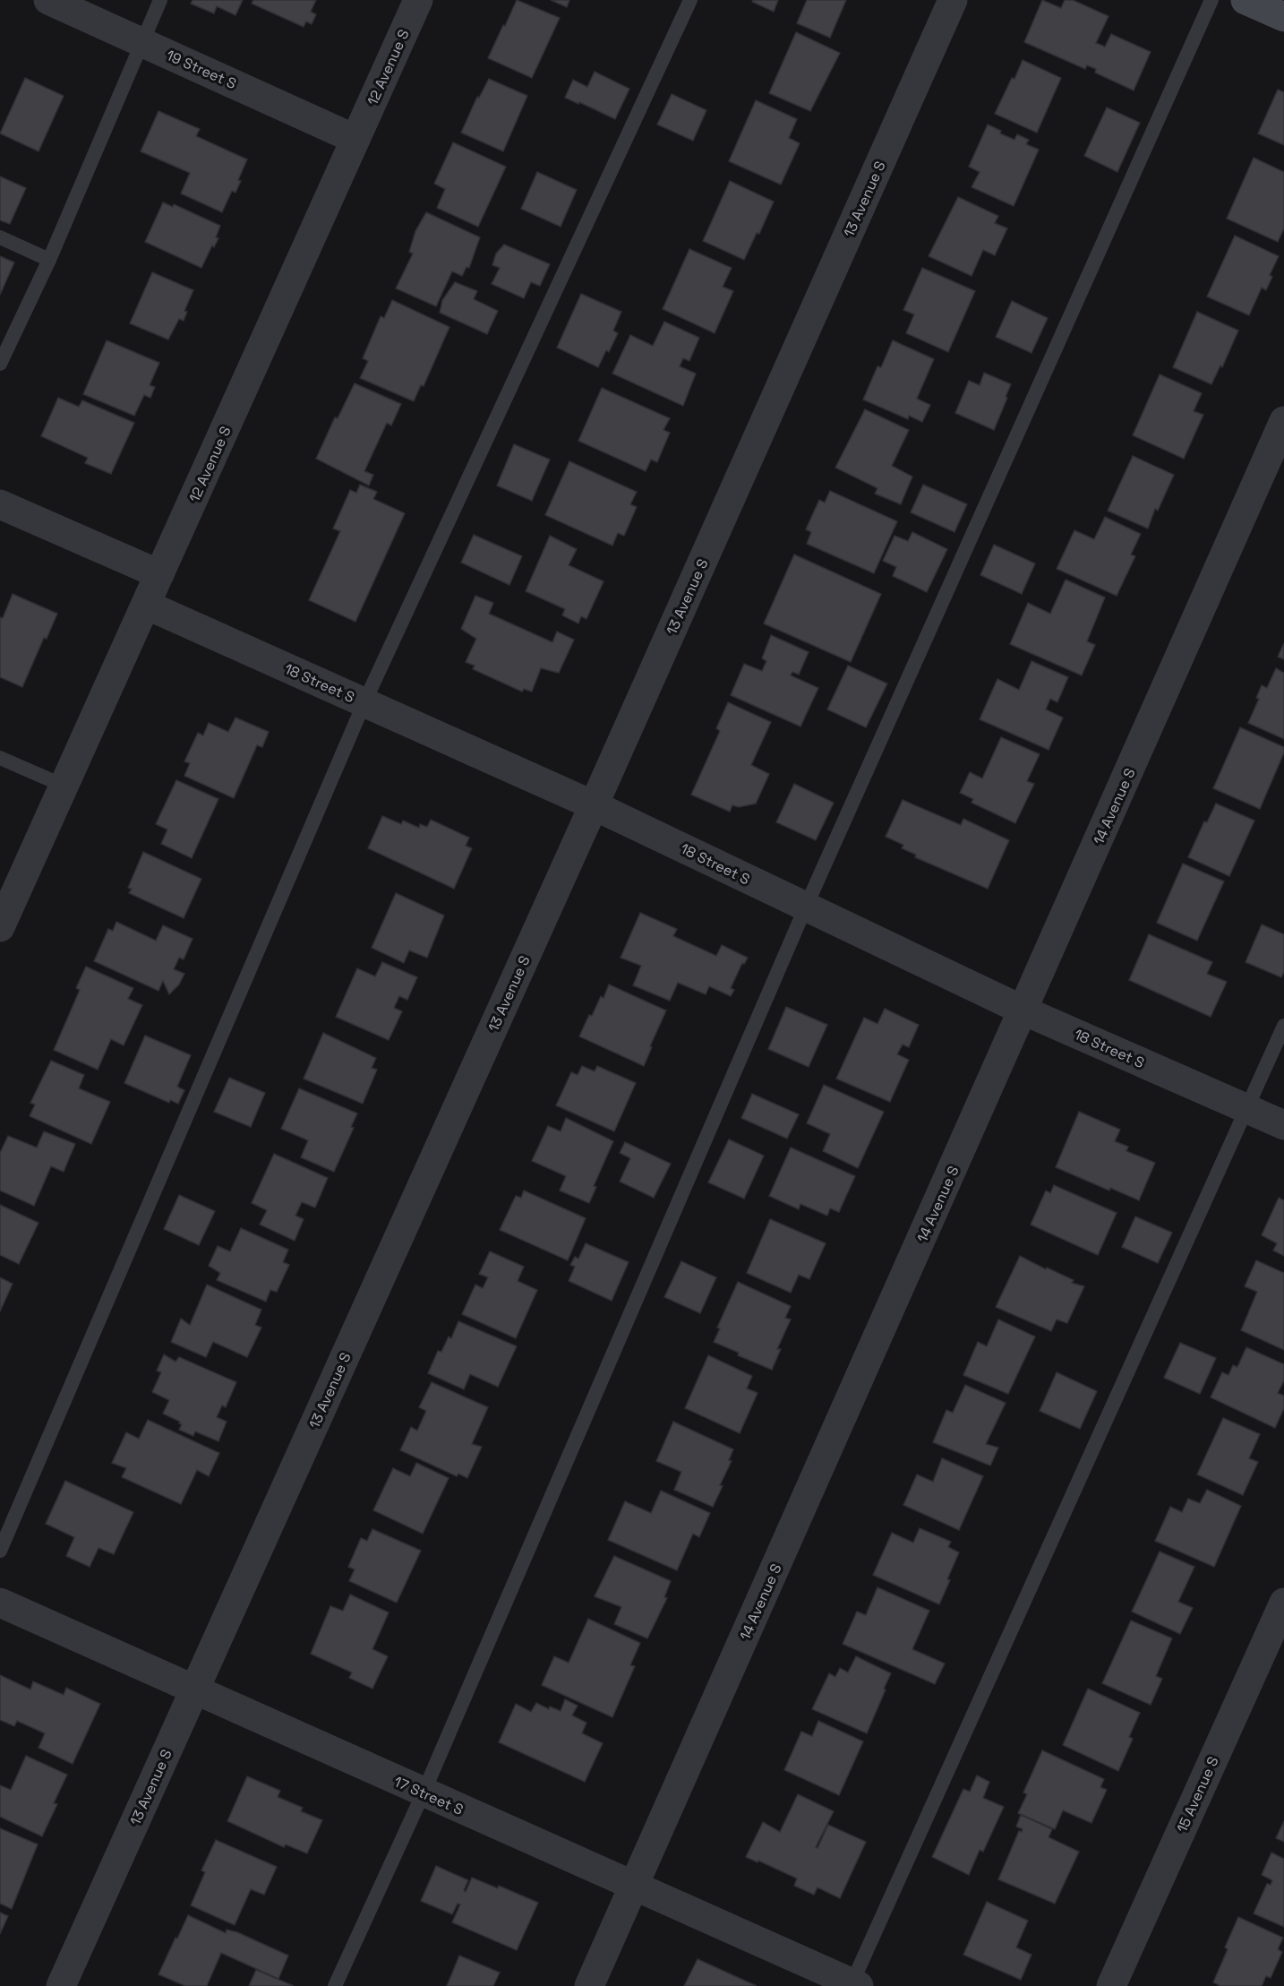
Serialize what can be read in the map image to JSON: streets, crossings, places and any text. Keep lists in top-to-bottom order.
{
  "streets": {
    "street": [
      "12 Avenue S",
      "19 Street S",
      "13 Avenue S",
      "18 Street S",
      "14 Avenue S",
      "15 Avenue S",
      "17 Street S"
    ]
  },
  "crossings": [
    ["12 Avenue S", "19 Street S"],
    ["12 Avenue S", "18 Street S"],
    ["13 Avenue S", "18 Street S"],
    ["13 Avenue S", "17 Street S"],
    ["18 Street S", "14 Avenue S"],
    ["14 Avenue S", "17 Street S"]
  ]
}
